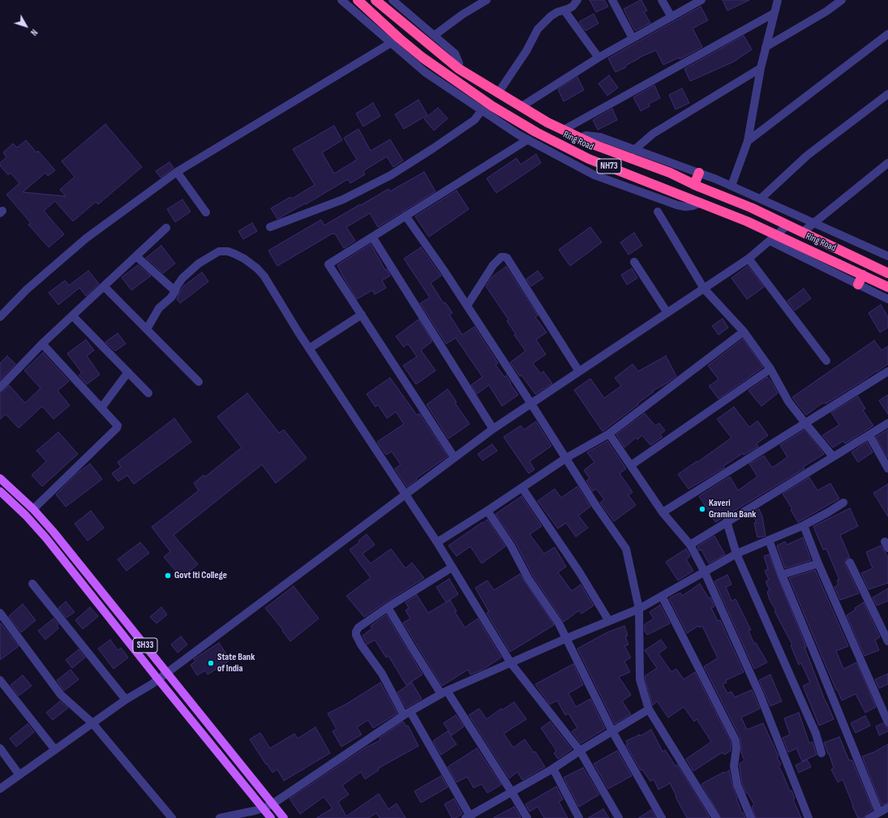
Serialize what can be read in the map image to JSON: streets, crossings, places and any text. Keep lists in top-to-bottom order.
{
  "streets": {
    "highway": ["Ring Road", "NH73"],
    "main road": ["SH33"]
  },
  "places": ["Kaveri Gramina Bank", "Govt Iti College", "State Bank of India"],
  "north": "bottom right"
}
